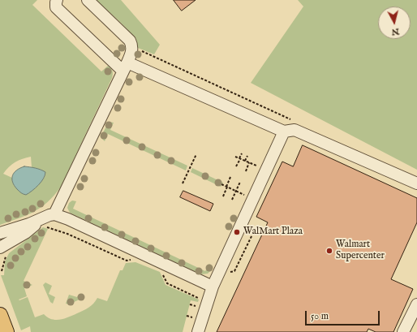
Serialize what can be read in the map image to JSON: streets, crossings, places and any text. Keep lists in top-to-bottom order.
{
  "places": ["WalMart Plaza", "Walmart Supercenter"],
  "scale_bar": "50 m",
  "north": "bottom"
}
